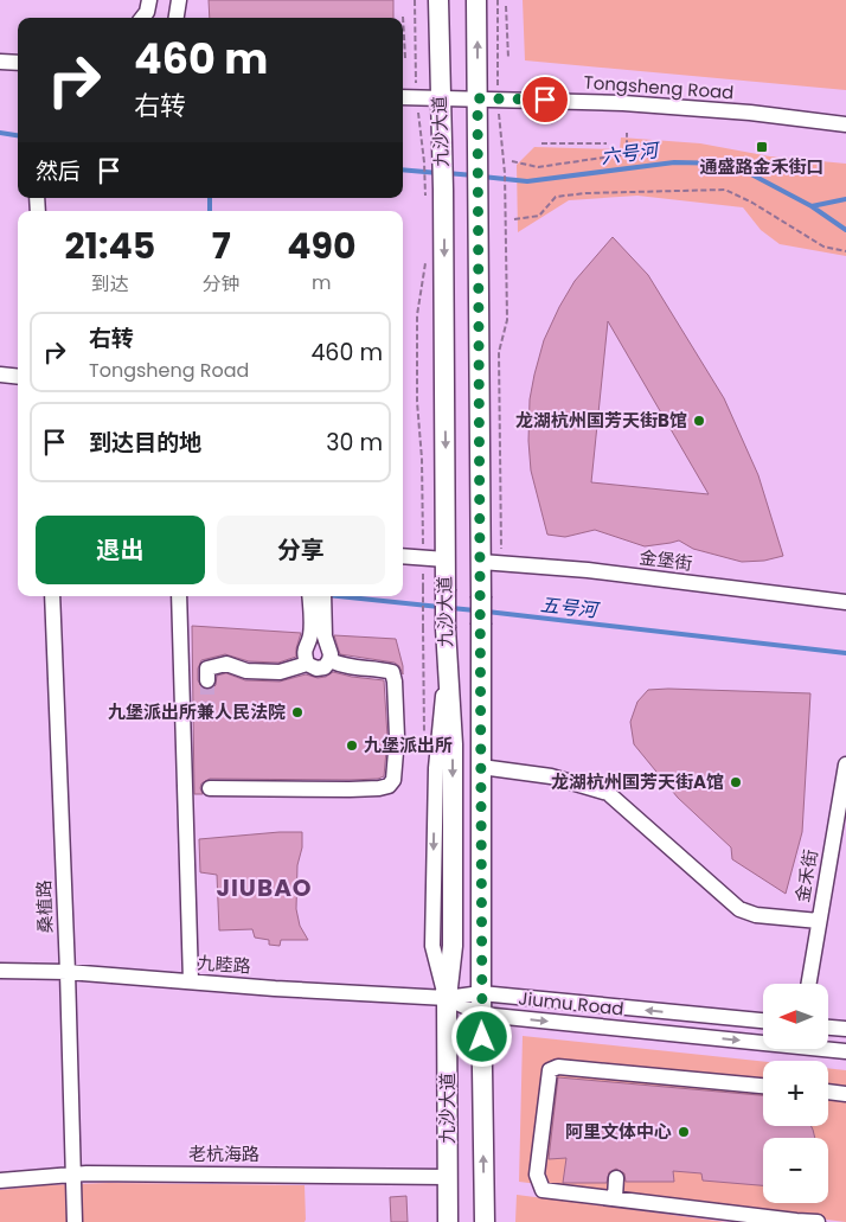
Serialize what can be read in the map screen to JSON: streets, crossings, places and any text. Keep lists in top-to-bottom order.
{
  "streets": {
    "main road": ["九沙大道"],
    "street": [
      "Tongsheng Road",
      "金堡街",
      "金禾街",
      "桑植路",
      "九睦路",
      "Jiumu Road",
      "老杭海路"
    ]
  },
  "crossings": [
    ["Tongsheng Road", "九沙大道"],
    ["九沙大道", "金堡街"],
    ["九沙大道", "九睦路"],
    ["九沙大道", "Jiumu Road"],
    ["九沙大道", "老杭海路"],
    ["桑植路", "九睦路"],
    ["桑植路", "老杭海路"],
    ["九睦路", "Jiumu Road"]
  ],
  "districts": ["JIUBAO"],
  "water": ["六号河", "五号河"],
  "places": {
    "transit": ["通盛路金禾街口"],
    "other": [
      "龙湖杭州国芳天街B馆",
      "九堡派出所兼人民法院",
      "九堡派出所",
      "龙湖杭州国芳天街A馆",
      "阿里文体中心"
    ]
  },
  "north": "left",
  "page": {
    "turn": ["460 m", "右转"],
    "then": "然后",
    "eta": [
      "21:45",
      "到达",
      "7",
      "分钟",
      "490",
      "m"
    ],
    "list": [
      {
        "name": "右转",
        "note": "Tongsheng Road",
        "value": "460 m"
      },
      {
        "name": "到达目的地",
        "value": "30 m"
      }
    ],
    "buttons": ["退出", "分享"],
    "map_buttons": ["+", "−"]
  }
}
